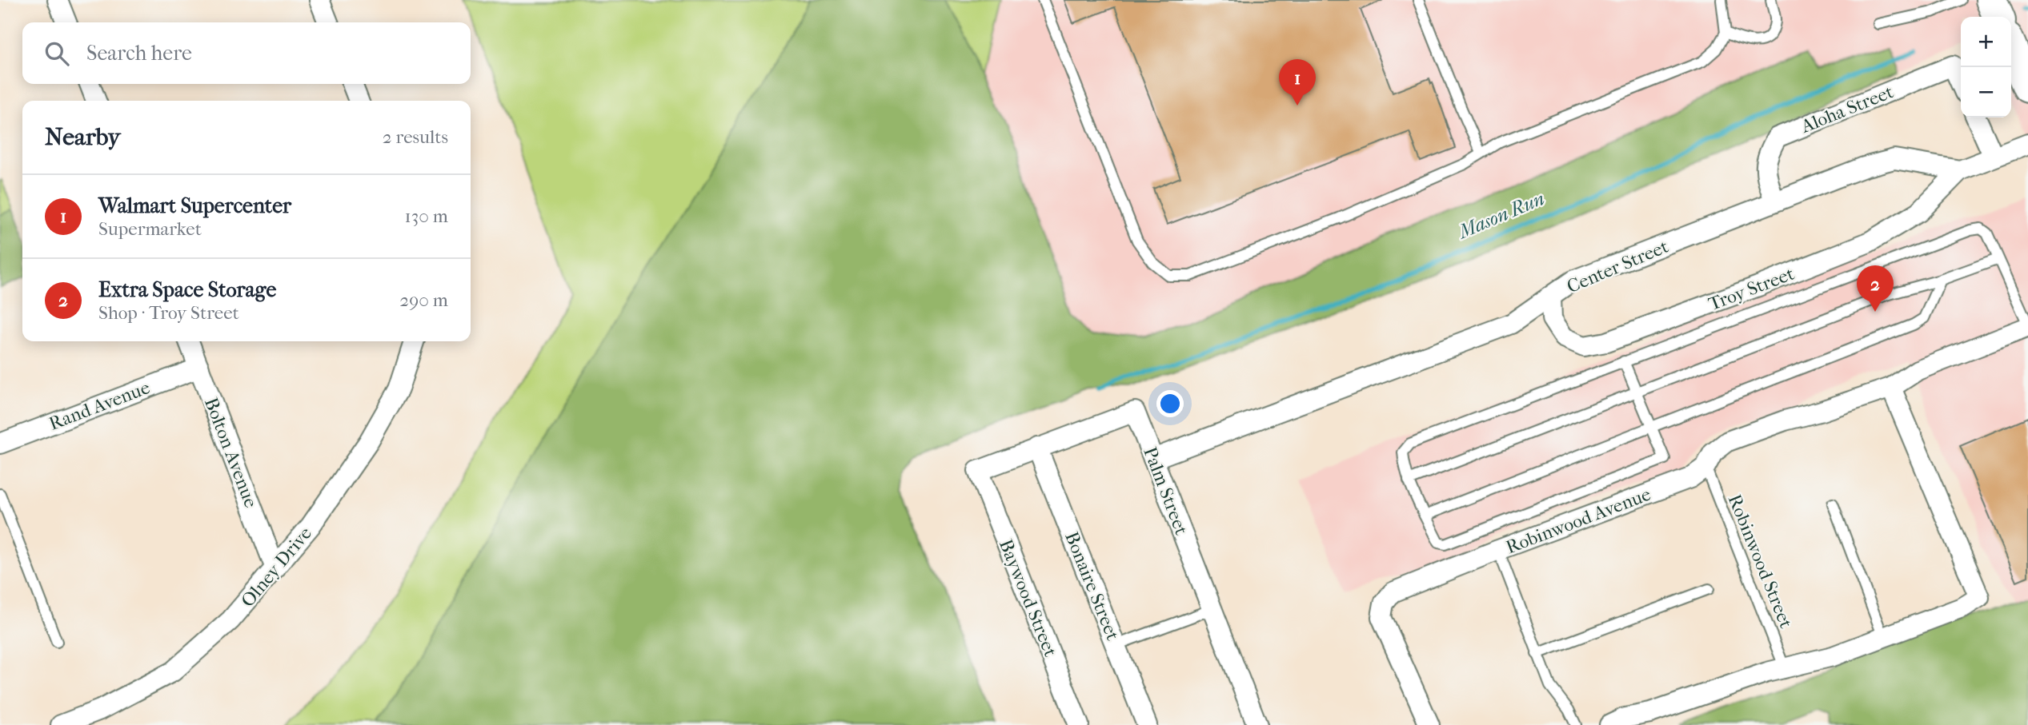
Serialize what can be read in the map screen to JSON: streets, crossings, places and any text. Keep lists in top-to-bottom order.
{
  "streets": {
    "street": [
      "Aloha Street",
      "Center Street",
      "Troy Street",
      "Rand Avenue",
      "Bolton Avenue",
      "Palm Street",
      "Robinwood Avenue",
      "Olney Drive",
      "Bonaire Street",
      "Baywood Street"
    ],
    "lane": ["Robinwood Street"]
  },
  "crossings": [
    ["Aloha Street", "Center Street"],
    ["Center Street", "Troy Street"],
    ["Center Street", "Palm Street"],
    ["Rand Avenue", "Bolton Avenue"],
    ["Bolton Avenue", "Olney Drive"],
    ["Palm Street", "Bonaire Street"],
    ["Palm Street", "Baywood Street"],
    ["Robinwood Avenue", "Robinwood Street"]
  ],
  "water": ["Mason Run"],
  "page": {
    "map_buttons": ["+", "−"],
    "search": "Search here",
    "pins": ["1", "2"],
    "heading": ["Nearby", "2 results"],
    "list": [
      {
        "mark": "1",
        "name": "Walmart Supercenter",
        "note": "Supermarket",
        "value": "130 m"
      },
      {
        "mark": "2",
        "name": "Extra Space Storage",
        "note": "Shop · Troy Street",
        "value": "290 m"
      }
    ]
  }
}
